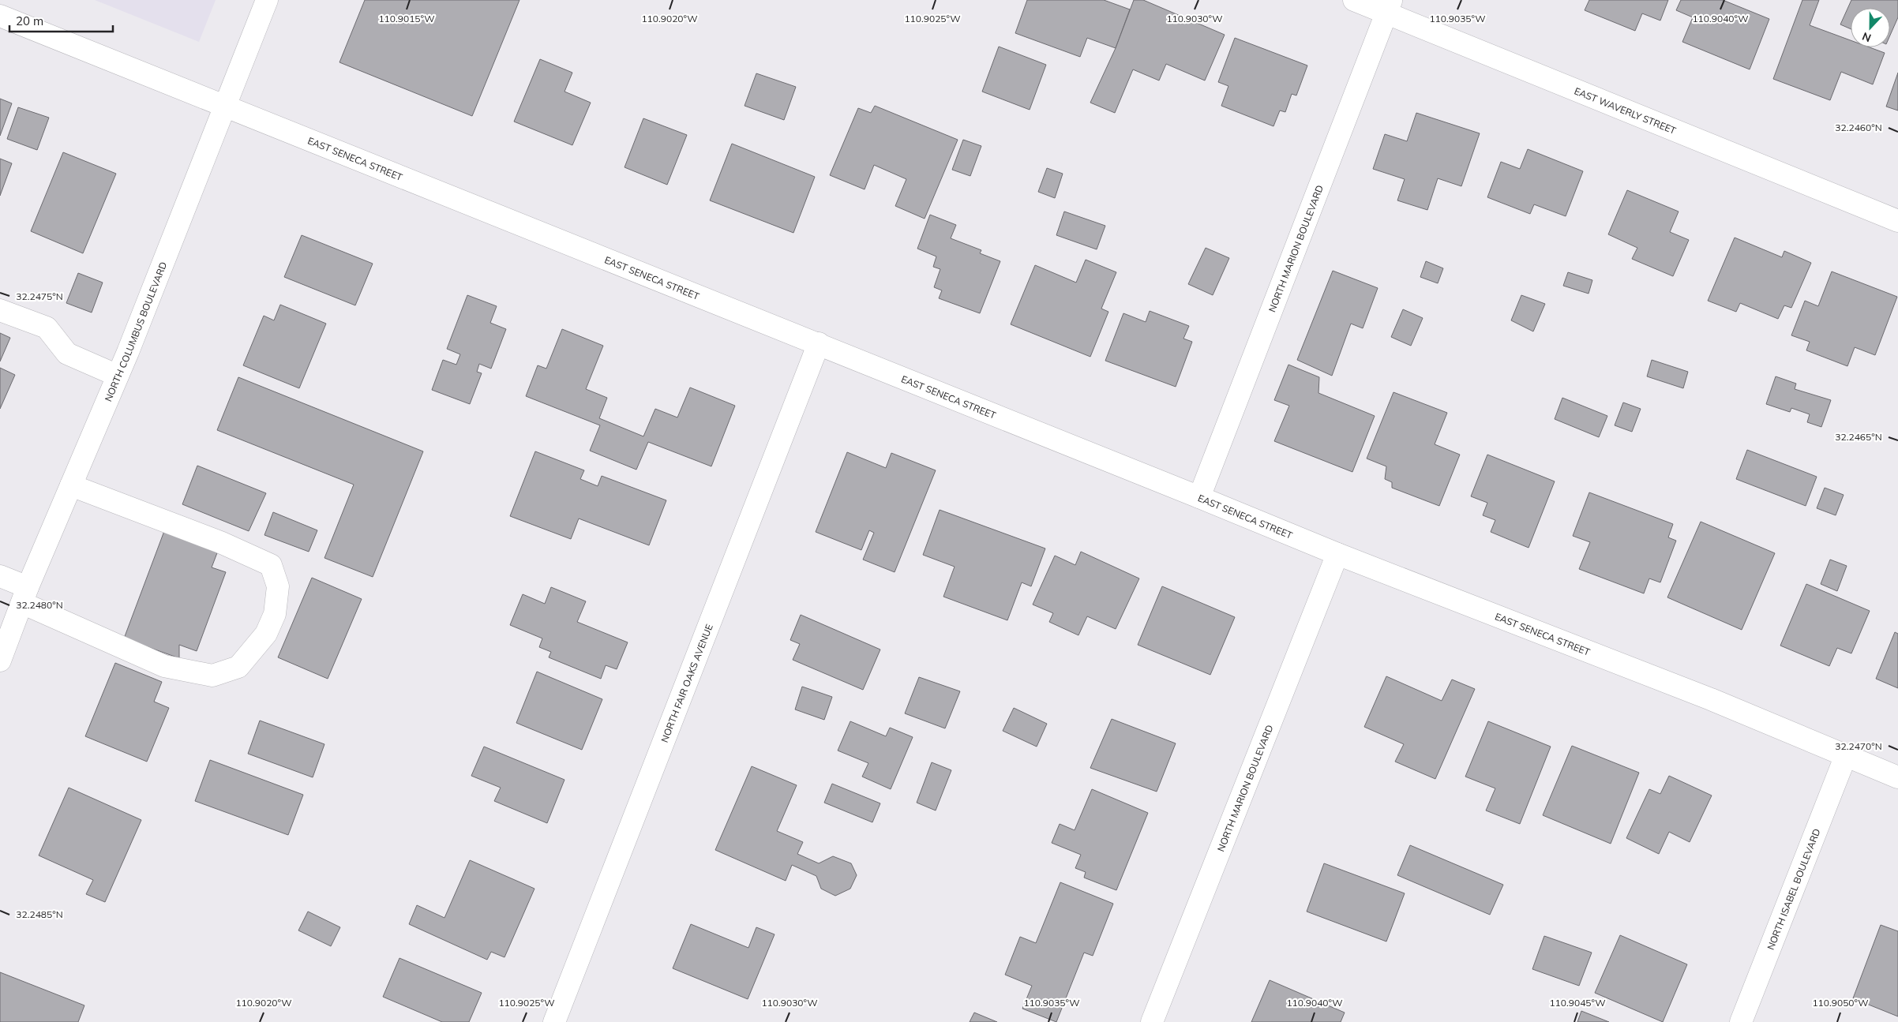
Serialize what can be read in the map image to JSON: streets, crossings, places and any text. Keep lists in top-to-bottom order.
{
  "streets": {
    "street": [
      "EAST WAVERLY STREET",
      "EAST SENECA STREET",
      "NORTH MARION BOULEVARD",
      "NORTH COLUMBUS BOULEVARD",
      "NORTH FAIR OAKS AVENUE",
      "NORTH ISABEL BOULEVARD"
    ]
  },
  "crossings": [
    ["EAST WAVERLY STREET", "NORTH MARION BOULEVARD"],
    ["EAST SENECA STREET", "NORTH MARION BOULEVARD"],
    ["EAST SENECA STREET", "NORTH COLUMBUS BOULEVARD"],
    ["EAST SENECA STREET", "NORTH FAIR OAKS AVENUE"],
    ["EAST SENECA STREET", "NORTH ISABEL BOULEVARD"]
  ],
  "scale_bar": "20 m",
  "north": "bottom",
  "coordinates": [
    "110.9020°W",
    "110.9025°W",
    "110.9030°W",
    "110.9035°W",
    "110.9015°W",
    "110.9040°W",
    "32.2460°N",
    "32.2475°N",
    "32.2465°N",
    "32.2480°N",
    "32.2470°N",
    "32.2485°N",
    "110.9045°W",
    "110.9050°W"
  ]
}
